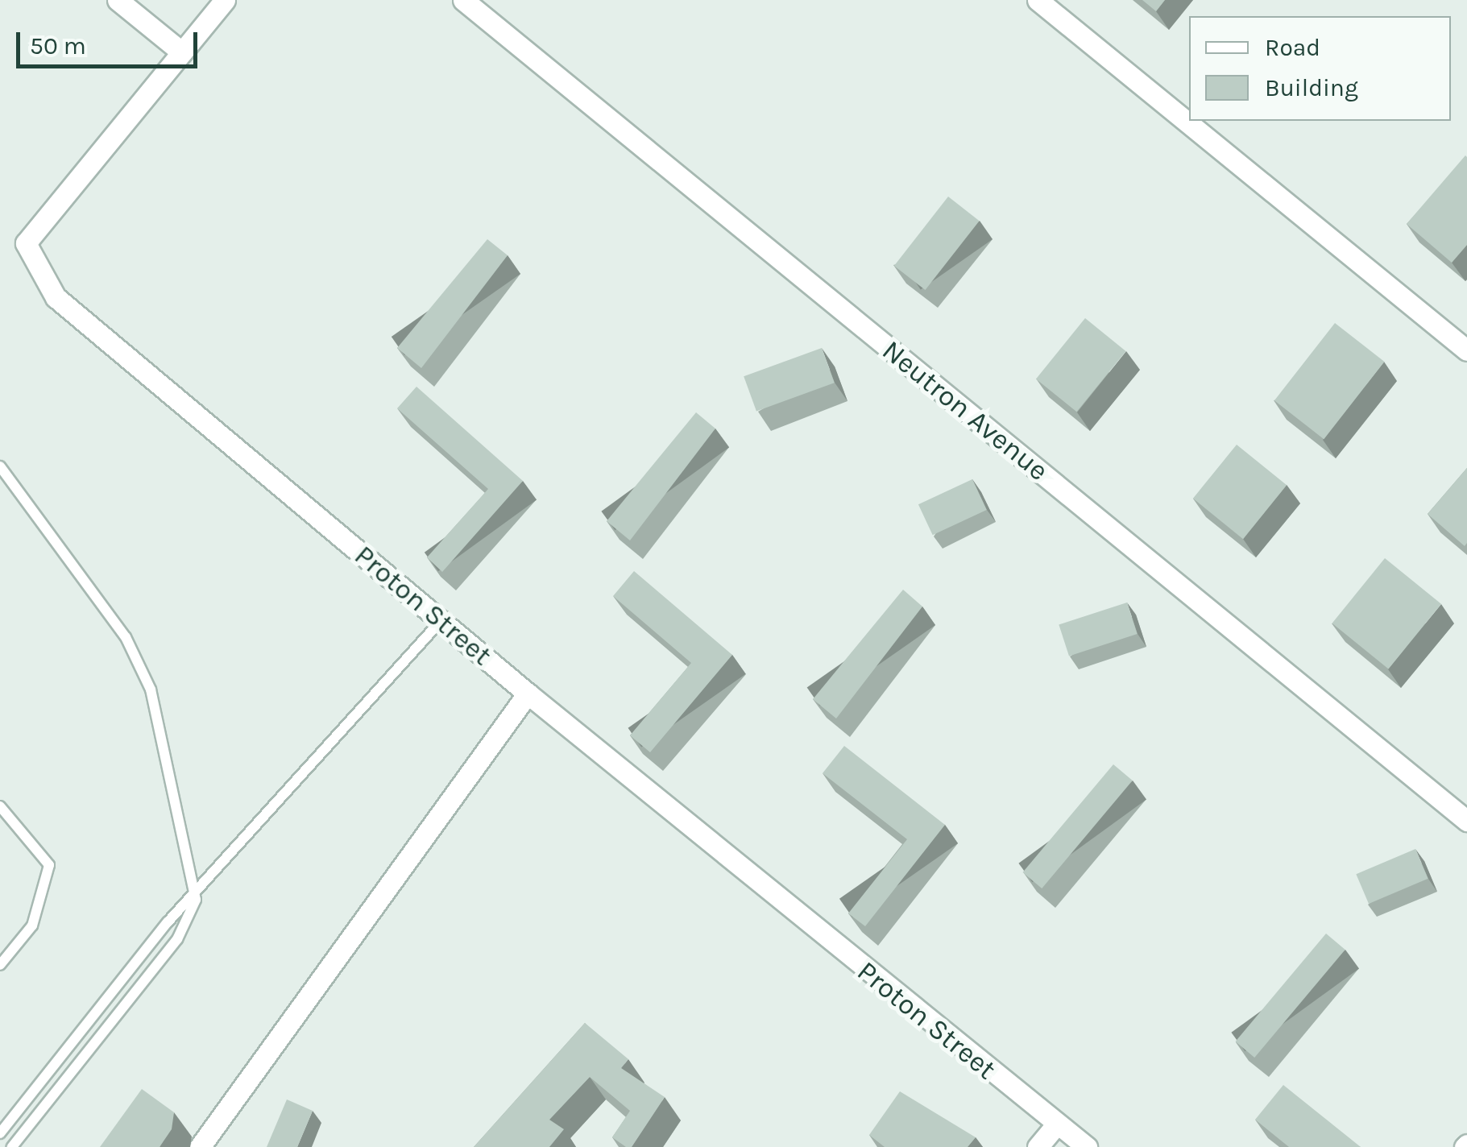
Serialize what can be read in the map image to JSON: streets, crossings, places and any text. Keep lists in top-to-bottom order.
{
  "streets": {
    "street": ["Neutron Avenue", "Proton Street"]
  },
  "legend": ["Road", "Building"],
  "scale_bar": "50 m"
}
